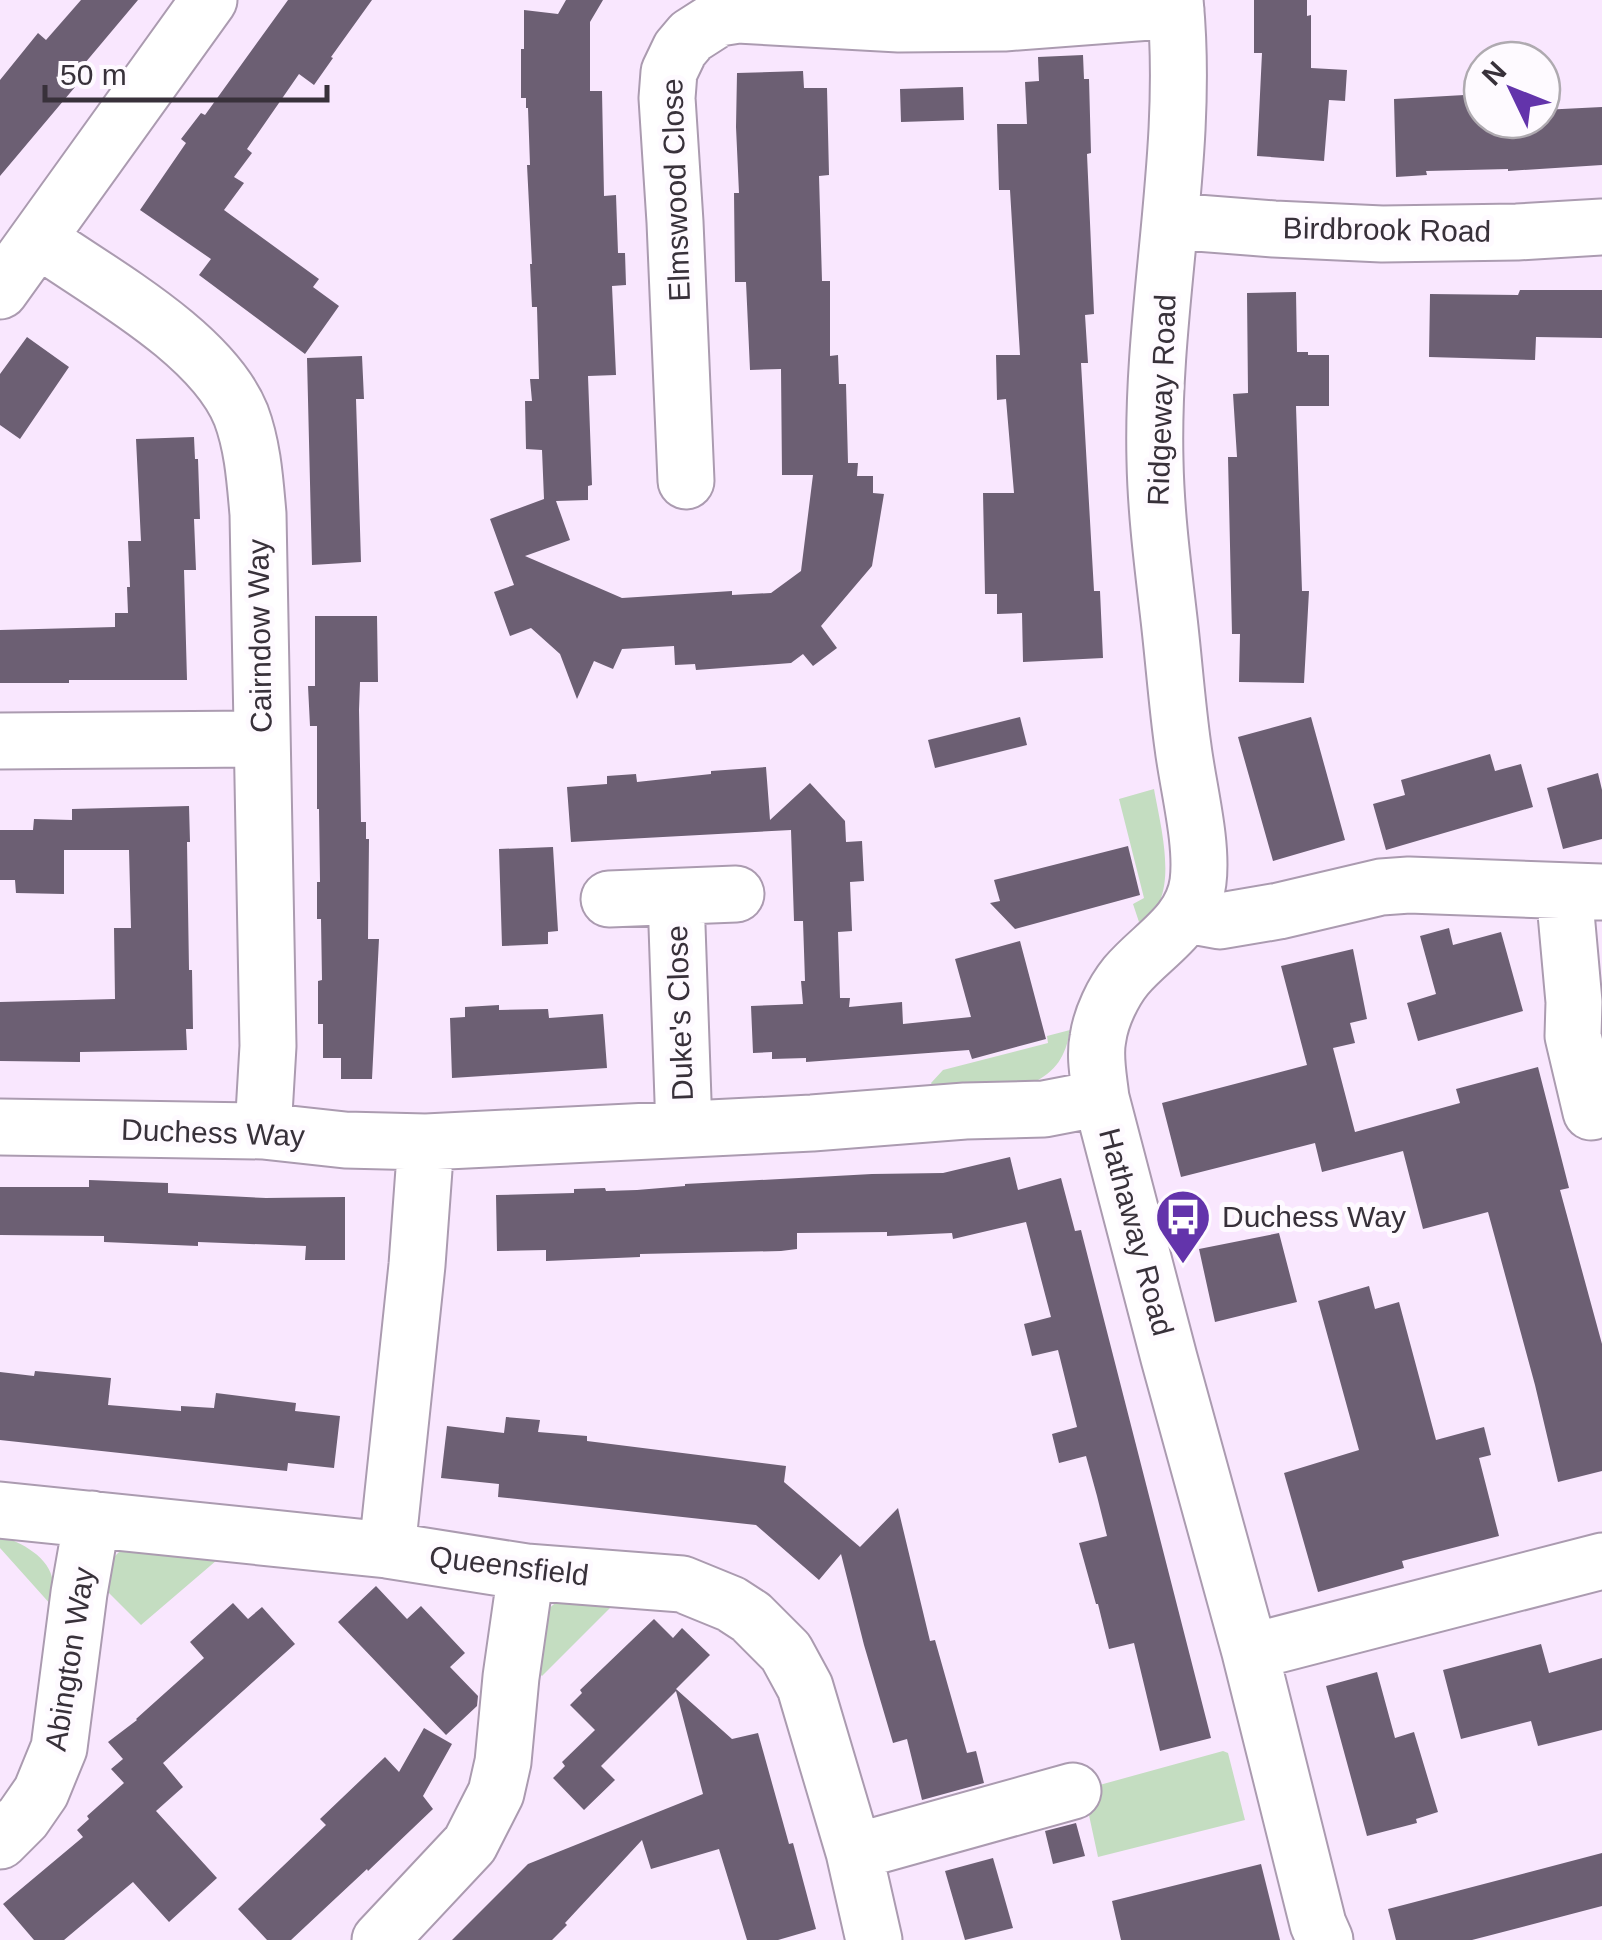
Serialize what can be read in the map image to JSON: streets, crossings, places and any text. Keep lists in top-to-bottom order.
{
  "streets": {
    "street": [
      "Elmswood Close",
      "Birdbrook Road",
      "Ridgeway Road",
      "Cairndow Way",
      "Duke's Close",
      "Duchess Way",
      "Hathaway Road",
      "Queensfield",
      "Abington Way"
    ]
  },
  "crossings": [
    ["Elmswood Close", "Ridgeway Road"],
    ["Birdbrook Road", "Ridgeway Road"],
    ["Ridgeway Road", "Hathaway Road"],
    ["Cairndow Way", "Duchess Way"],
    ["Duke's Close", "Duchess Way"],
    ["Duchess Way", "Hathaway Road"],
    ["Queensfield", "Abington Way"]
  ],
  "places": {
    "bus stop": ["Duchess Way"]
  },
  "scale_bar": "50 m",
  "north": "top left"
}
